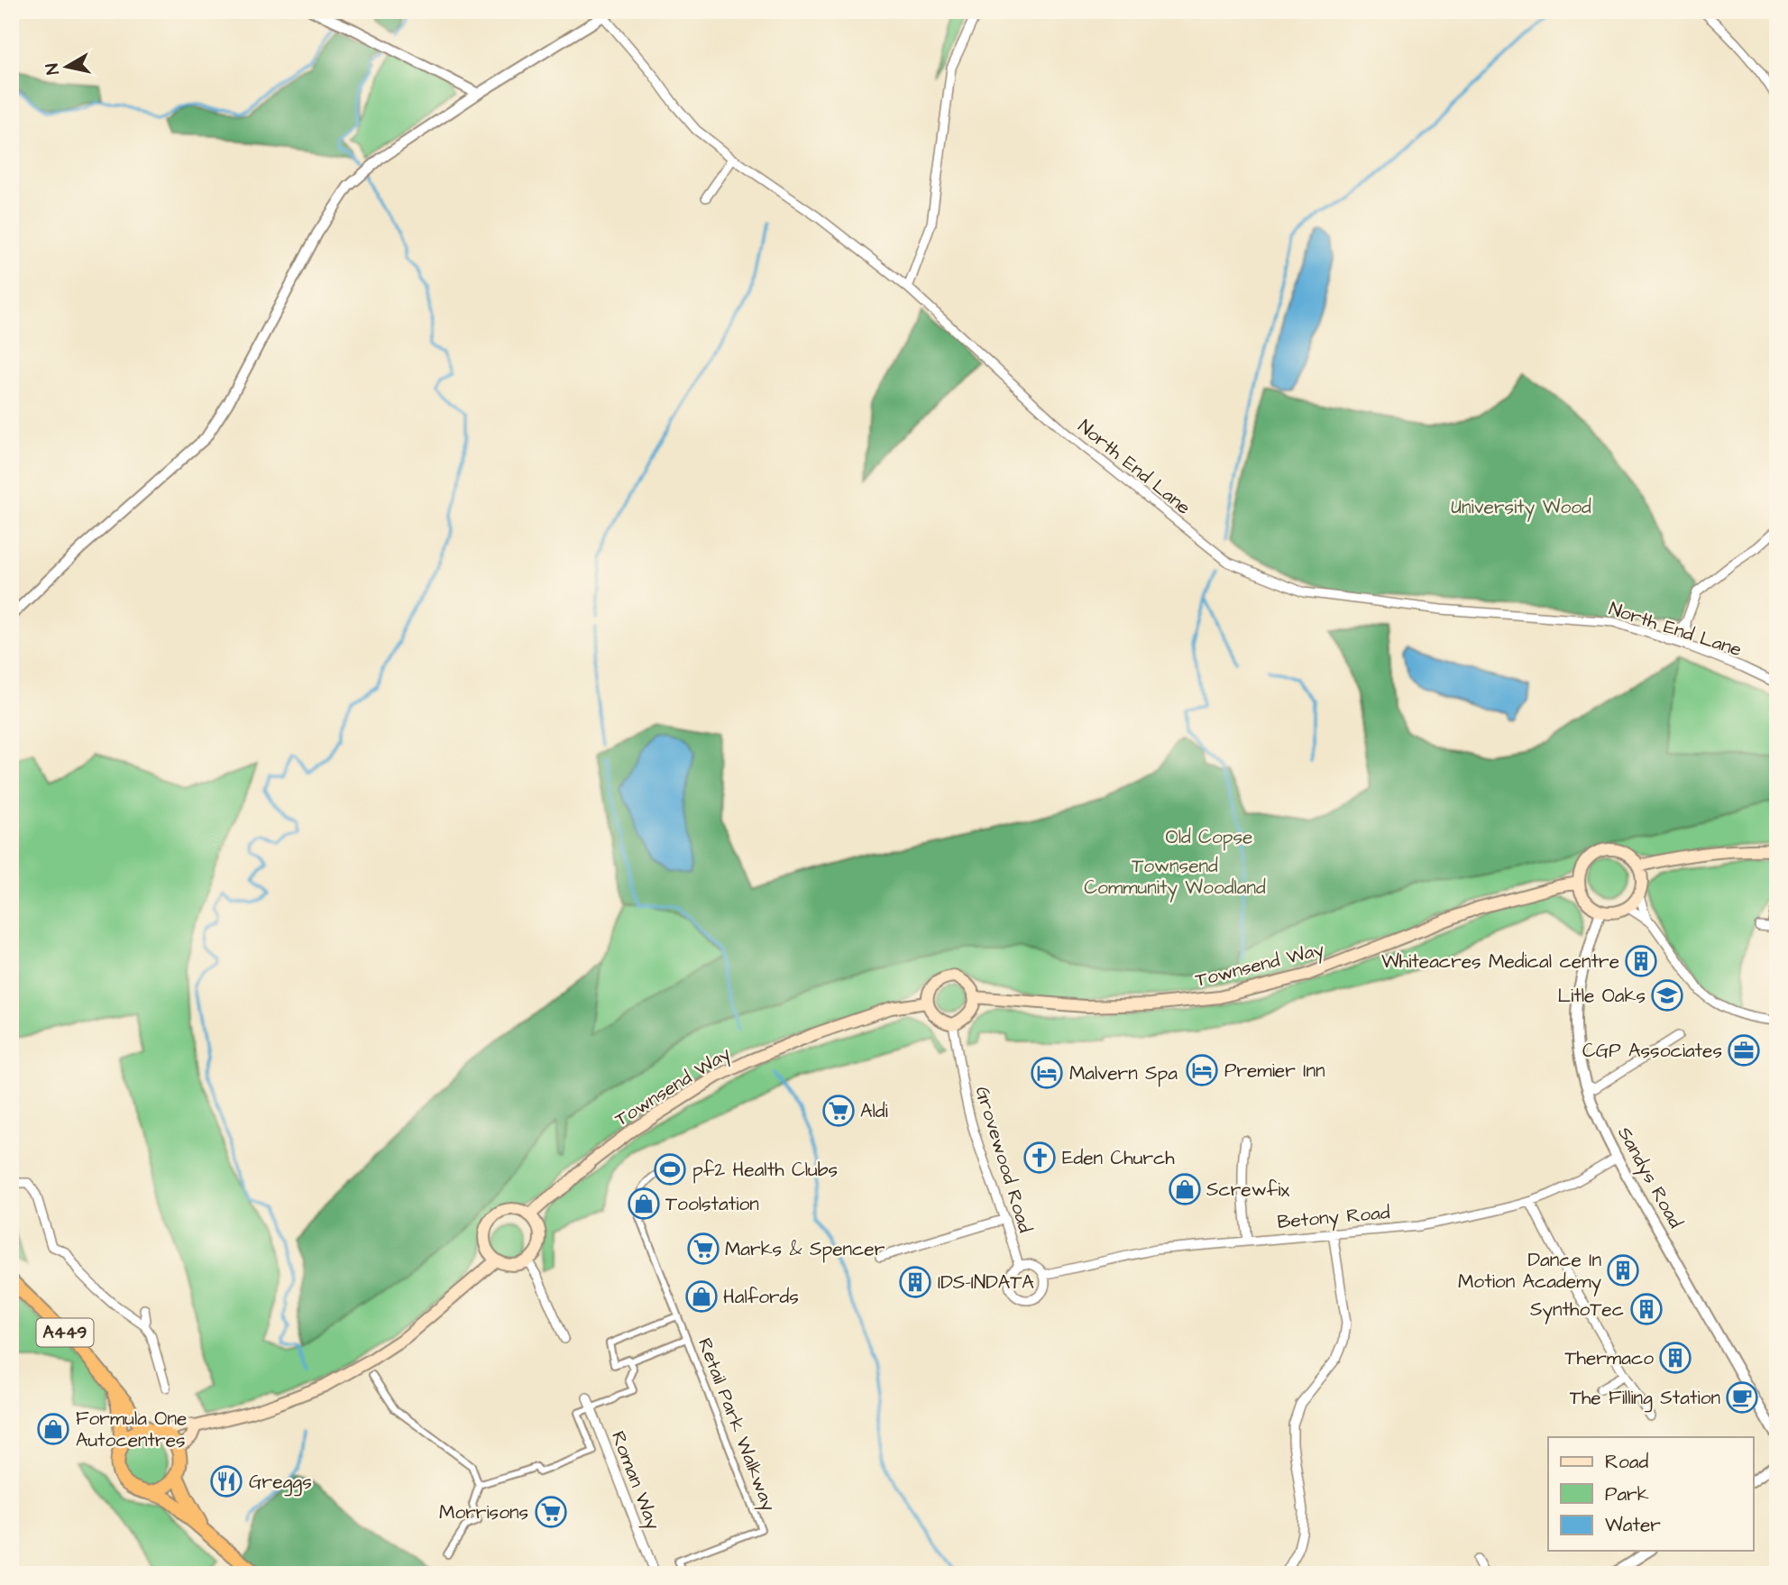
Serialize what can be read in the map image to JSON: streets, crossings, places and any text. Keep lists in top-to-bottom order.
{
  "streets": {
    "highway": ["A449"],
    "main road": ["Townsend Way"],
    "street": [
      "North End Lane",
      "Grovewood Road",
      "Sandys Road",
      "Betony Road",
      "Retail Park Walkway",
      "Roman Way"
    ]
  },
  "crossings": [
    ["Townsend Way", "Grovewood Road"],
    ["Townsend Way", "Sandys Road"],
    ["Grovewood Road", "Betony Road"],
    ["Sandys Road", "Betony Road"]
  ],
  "parks": ["University Wood", "Old Copse", "Townsend Community Woodland"],
  "places": {
    "building": [
      "Whiteacres Medical centre",
      "Dance In Motion Academy",
      "IDS-INDATA",
      "SynthoTec",
      "Thermaco"
    ],
    "school or university": ["Litle Oaks"],
    "office": ["CGP Associates"],
    "hotel": ["Premier Inn", "Malvern Spa"],
    "supermarket": ["Aldi", "Marks & Spencer", "Morrisons"],
    "church": ["Eden Church"],
    "sports": ["pf2 Health Clubs"],
    "shop": [
      "Screwfix",
      "Toolstation",
      "Halfords",
      "Formula One Autocentres"
    ],
    "cafe": ["The Filling Station"],
    "restaurant": ["Greggs"]
  },
  "legend": ["Road", "Park", "Water"],
  "north": "left"
}
